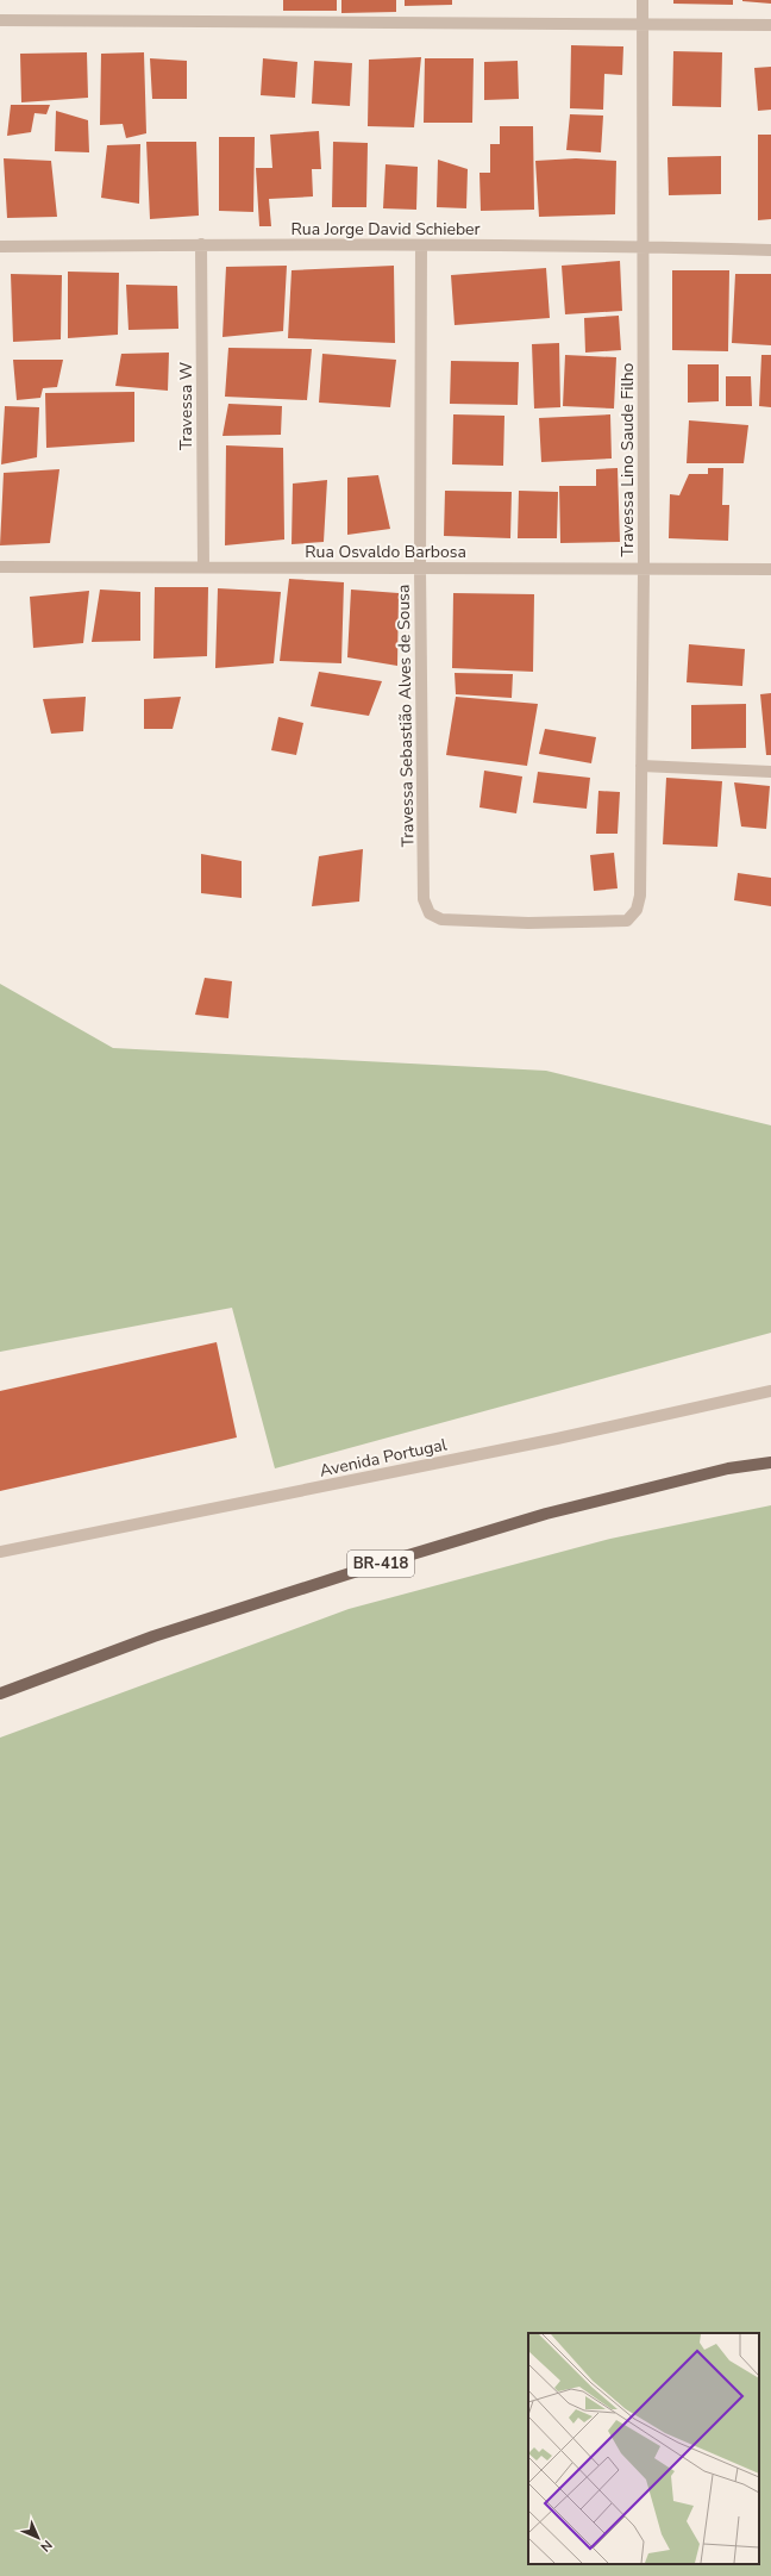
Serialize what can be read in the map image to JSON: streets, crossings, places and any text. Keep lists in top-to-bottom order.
{
  "streets": {
    "main road": ["BR-418"],
    "street": [
      "Rua Jorge David Schieber",
      "Travessa W",
      "Travessa Lino Saude Filho",
      "Rua Osvaldo Barbosa",
      "Travessa Sebastião Alves de Sousa",
      "Avenida Portugal"
    ]
  },
  "crossings": [
    ["Rua Jorge David Schieber", "Travessa W"],
    ["Rua Jorge David Schieber", "Travessa Lino Saude Filho"],
    ["Rua Jorge David Schieber", "Travessa Sebastião Alves de Sousa"],
    ["Travessa W", "Rua Osvaldo Barbosa"],
    ["Travessa Lino Saude Filho", "Rua Osvaldo Barbosa"],
    ["Travessa Lino Saude Filho", "Travessa Sebastião Alves de Sousa"],
    ["Rua Osvaldo Barbosa", "Travessa Sebastião Alves de Sousa"]
  ],
  "north": "bottom right"
}
